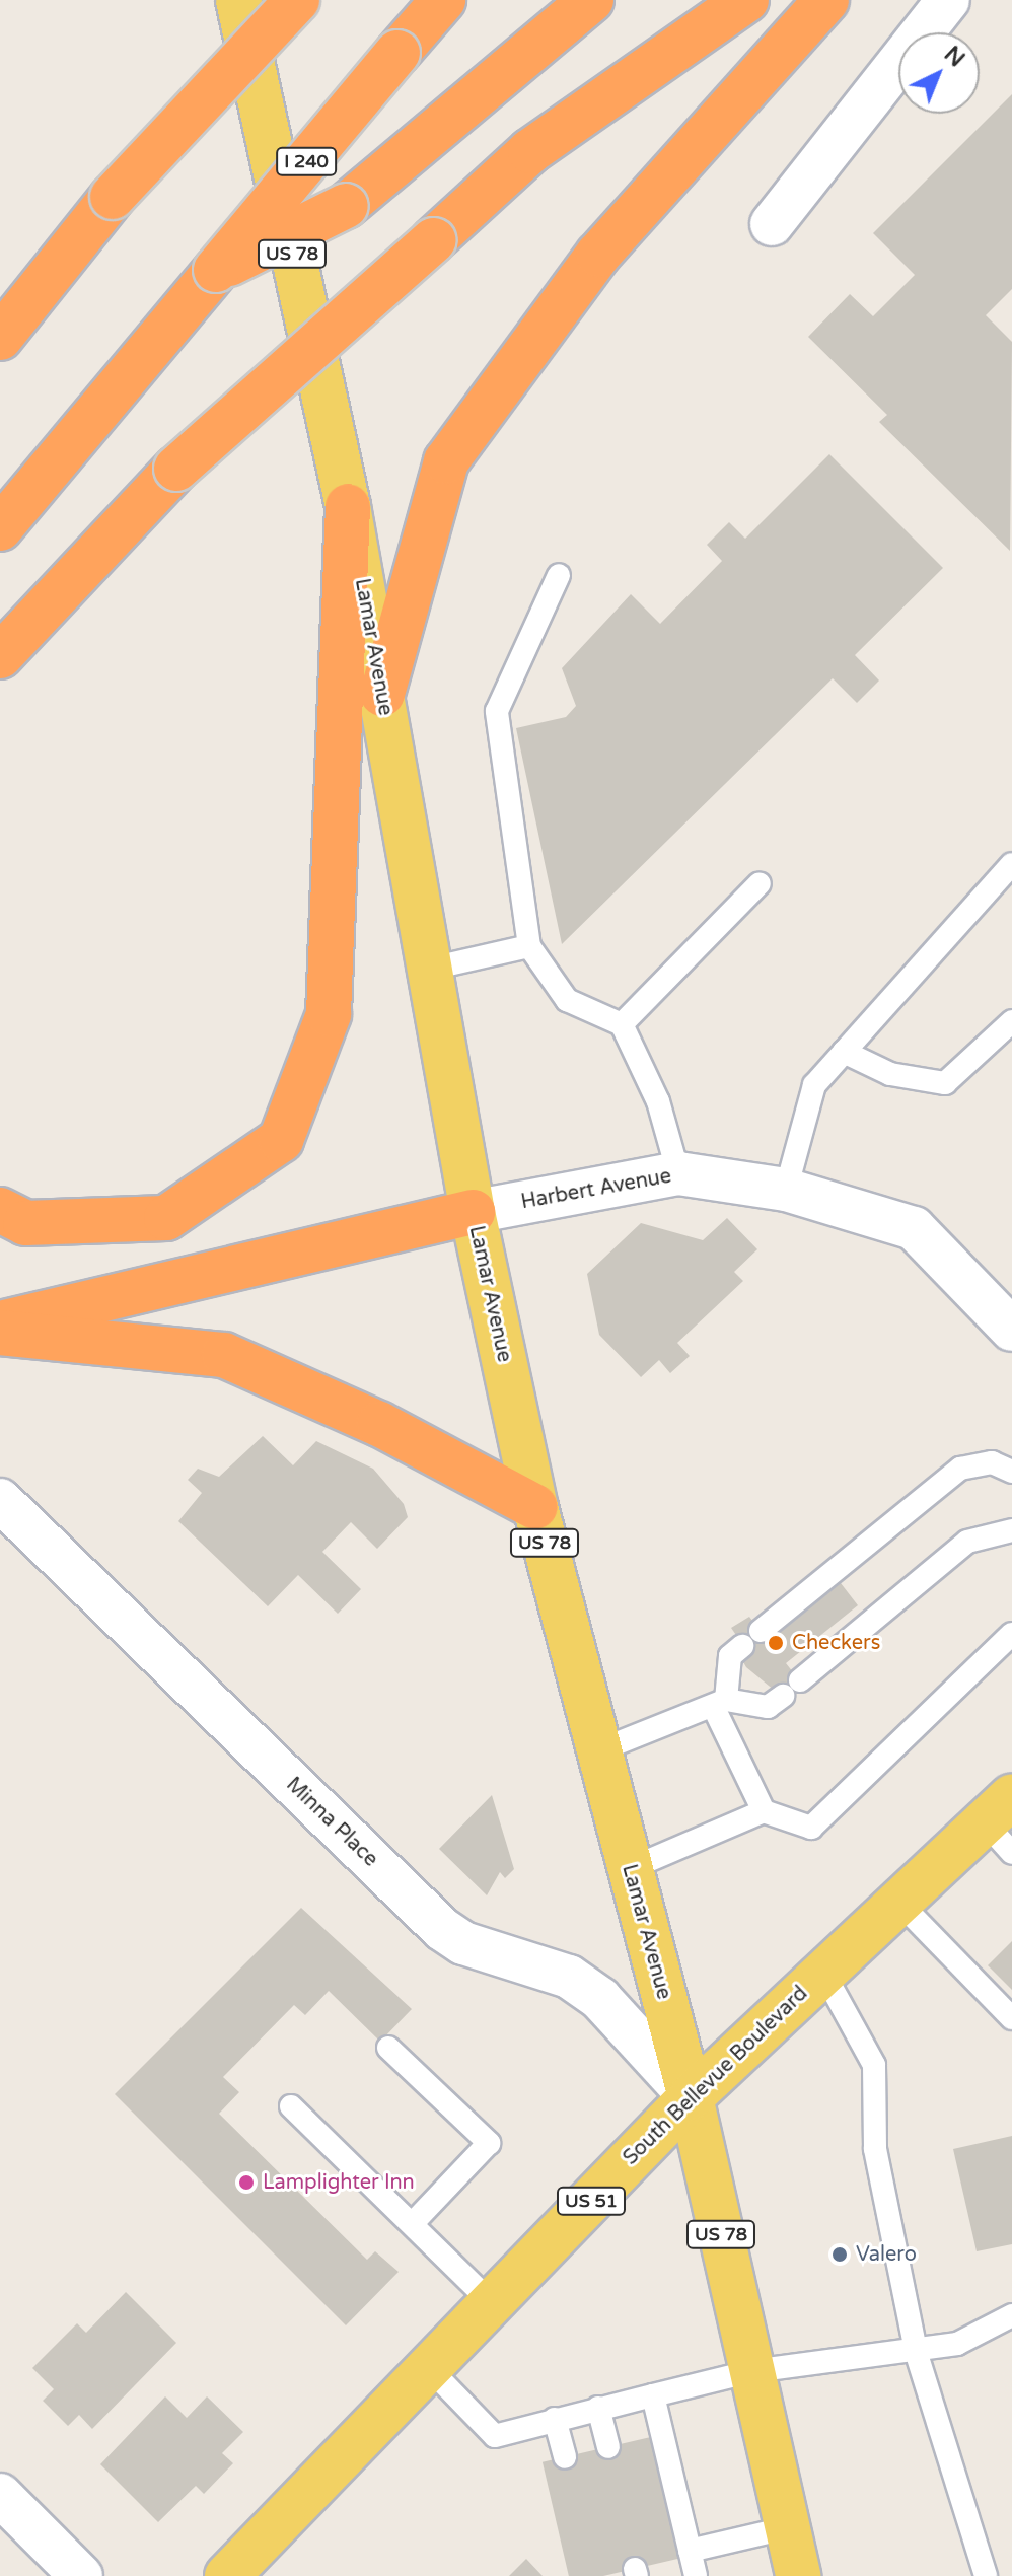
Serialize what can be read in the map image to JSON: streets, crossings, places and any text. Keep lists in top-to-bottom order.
{
  "streets": {
    "highway": ["I 240"],
    "main road": [
      "US 78",
      "Lamar Avenue",
      "South Bellevue Boulevard",
      "US 51"
    ],
    "street": ["Harbert Avenue", "Minna Place"]
  },
  "crossings": [
    ["Lamar Avenue", "Harbert Avenue"],
    ["Lamar Avenue", "Minna Place"],
    ["Lamar Avenue", "South Bellevue Boulevard"],
    ["Minna Place", "South Bellevue Boulevard"]
  ],
  "places": ["Checkers", "Lamplighter Inn", "Valero"],
  "north": "top right"
}
